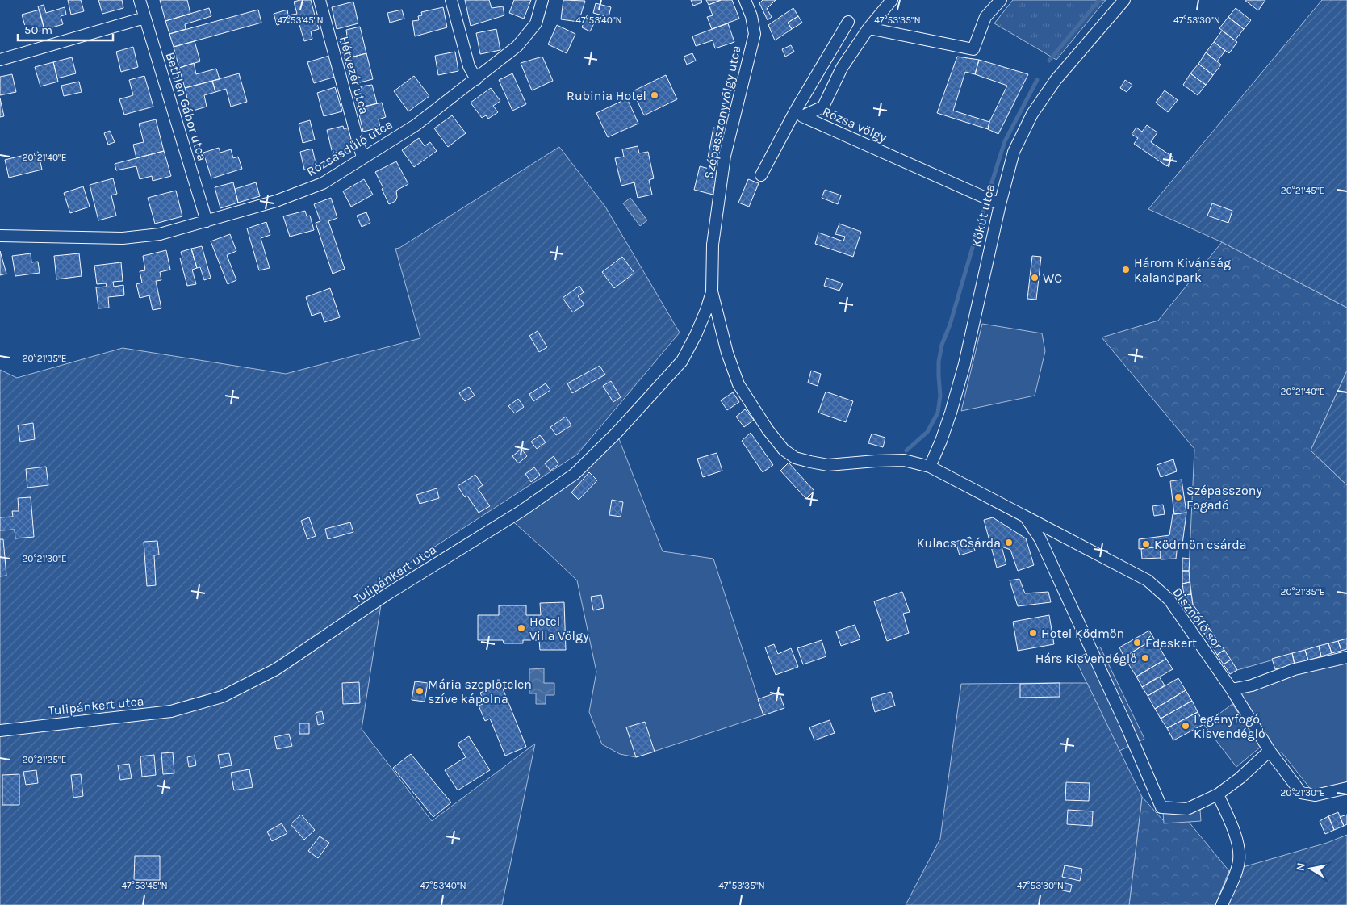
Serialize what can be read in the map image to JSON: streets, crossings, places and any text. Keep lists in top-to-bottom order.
{
  "streets": {
    "street": [
      "Hétvezér utca",
      "Bethlen Gábor utca",
      "Szépasszonyvölgy utca",
      "Rózsa völgy",
      "Rózsásdűlő utca",
      "Kőkút utca",
      "Tulipánkert utca",
      "Disznófő sor"
    ]
  },
  "crossings": [
    ["Hétvezér utca", "Rózsásdűlő utca"],
    ["Bethlen Gábor utca", "Rózsásdűlő utca"],
    ["Szépasszonyvölgy utca", "Kőkút utca"],
    ["Szépasszonyvölgy utca", "Tulipánkert utca"],
    ["Szépasszonyvölgy utca", "Disznófő sor"],
    ["Rózsa völgy", "Kőkút utca"],
    ["Kőkút utca", "Disznófő sor"]
  ],
  "places": [
    "Rubinia Hotel",
    "Három Kivánság Kalandpark",
    "WC",
    "Szépasszony Fogadó",
    "Kulacs Csárda",
    "Ködmön csárda",
    "Hotel Villa Völgy",
    "Hotel Ködmön",
    "Édeskert",
    "Hárs Kisvendéglő",
    "Mária szeplőtelen szíve kápolna",
    "Legényfogó Kisvendéglő"
  ],
  "scale_bar": "50 m",
  "north": "left",
  "coordinates": [
    "47°53'45\"N",
    "47°53'40\"N",
    "47°53'35\"N",
    "47°53'30\"N",
    "20°21'40\"E",
    "20°21'45\"E",
    "20°21'35\"E",
    "20°21'30\"E",
    "20°21'25\"E"
  ]
}
